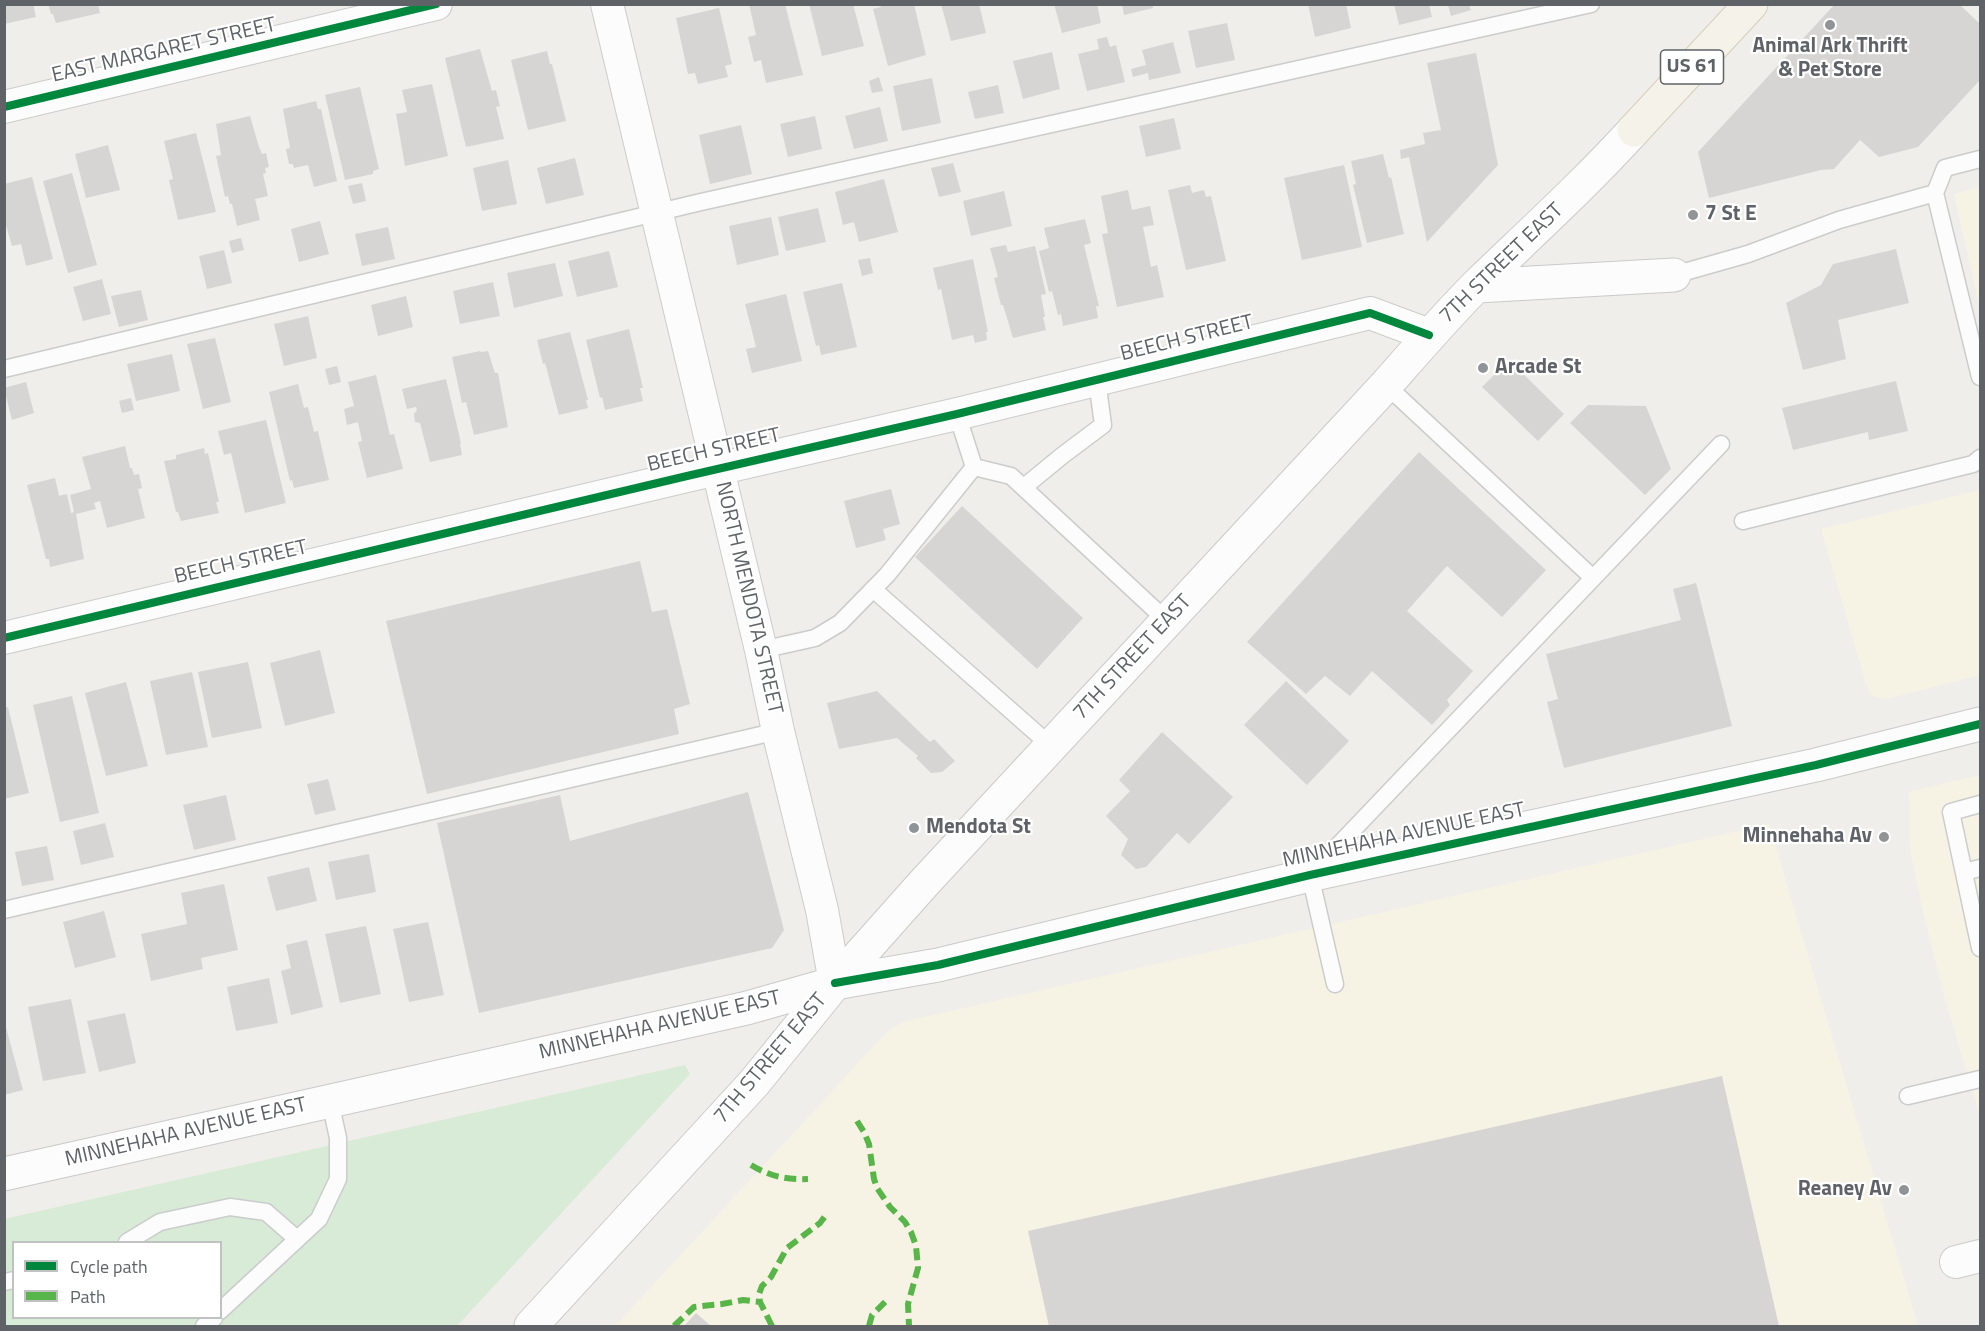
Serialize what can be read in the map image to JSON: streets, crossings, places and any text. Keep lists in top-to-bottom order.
{
  "streets": {
    "main road": ["US 61", "7TH STREET EAST", "MINNEHAHA AVENUE EAST"],
    "street": ["EAST MARGARET STREET", "BEECH STREET", "NORTH MENDOTA STREET"]
  },
  "crossings": [
    ["7TH STREET EAST", "BEECH STREET"],
    ["7TH STREET EAST", "NORTH MENDOTA STREET"],
    ["7TH STREET EAST", "MINNEHAHA AVENUE EAST"],
    ["BEECH STREET", "NORTH MENDOTA STREET"],
    ["NORTH MENDOTA STREET", "MINNEHAHA AVENUE EAST"]
  ],
  "places": [
    "Animal Ark Thrift & Pet Store",
    "7 St E",
    "Arcade St",
    "Mendota St",
    "Minnehaha Av",
    "Reaney Av"
  ],
  "legend": ["Cycle path", "Path"]
}
